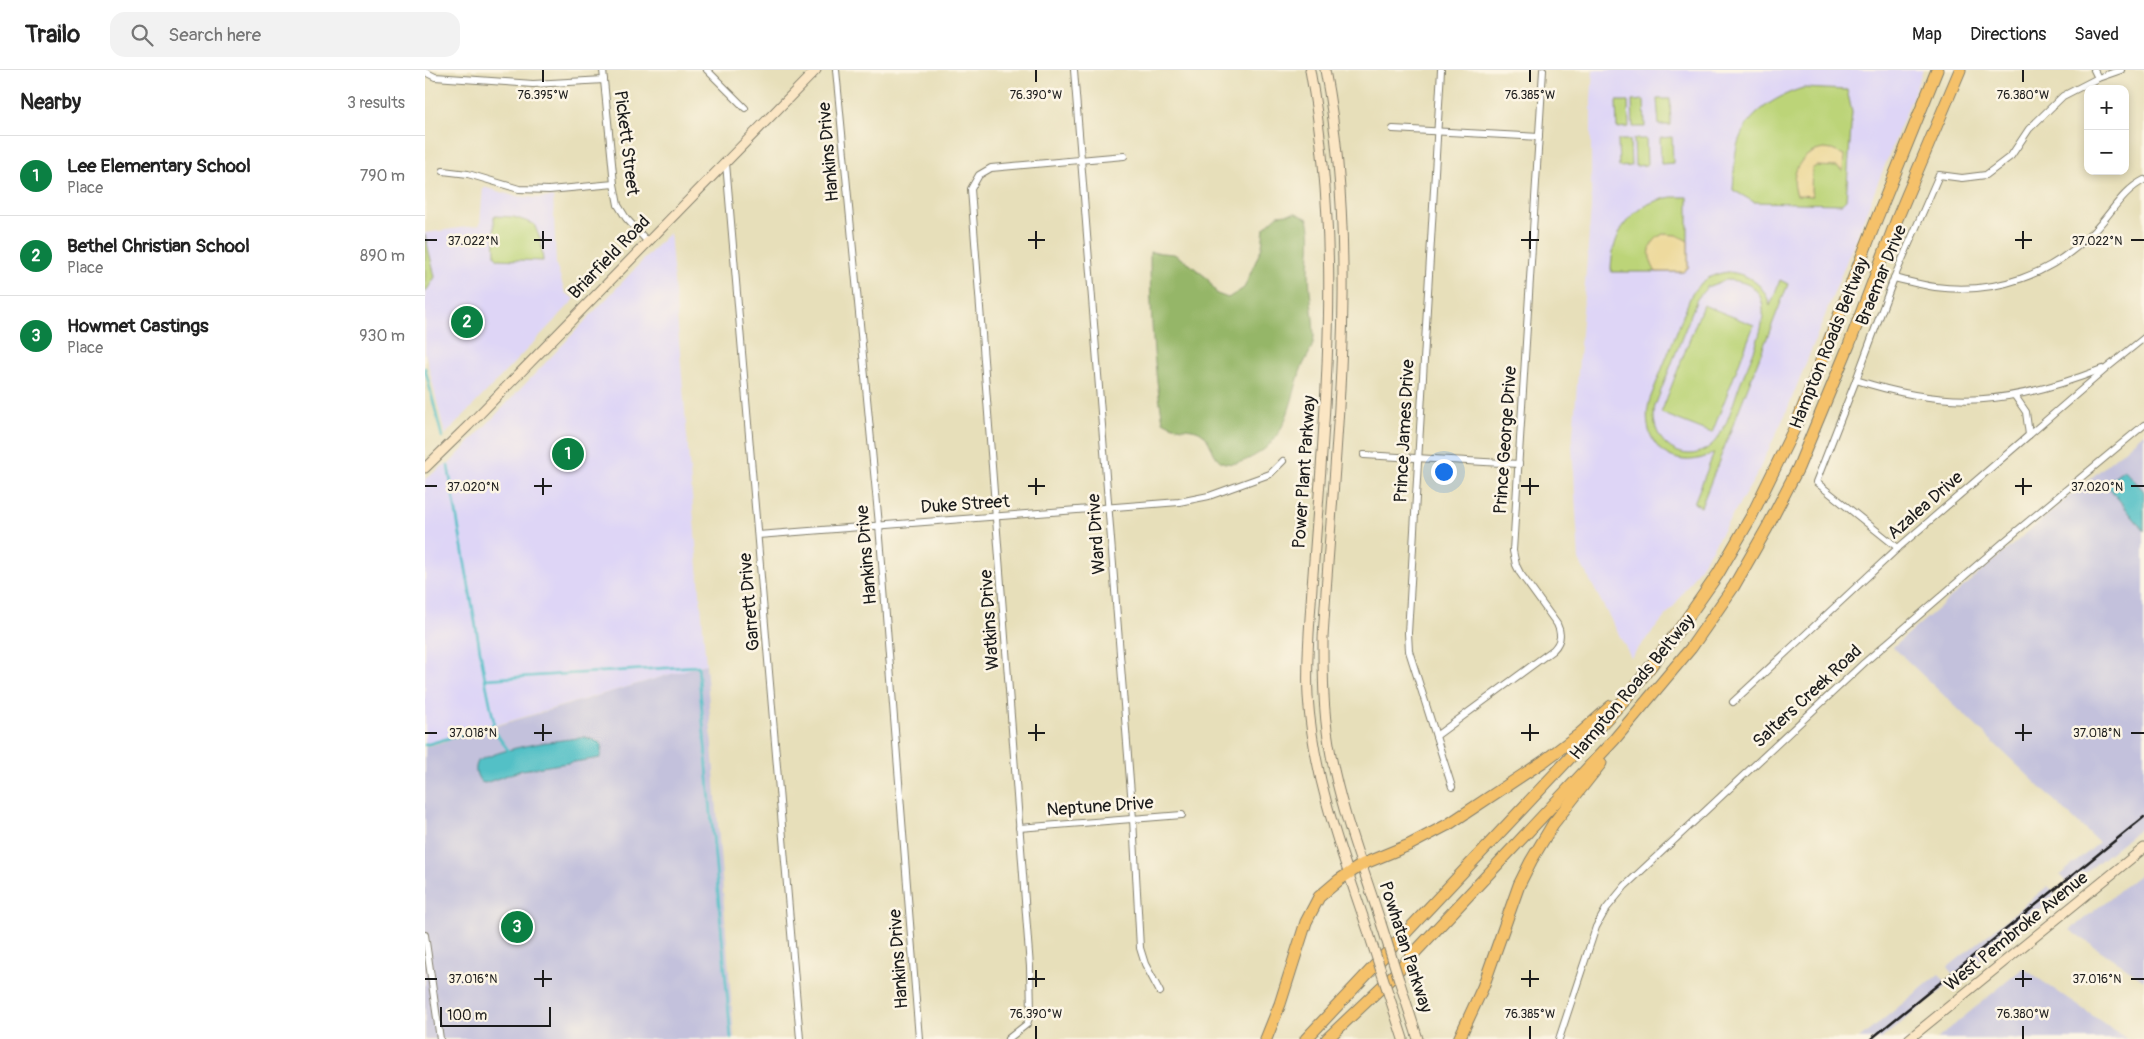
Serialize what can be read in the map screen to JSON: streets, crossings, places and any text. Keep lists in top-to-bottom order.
{
  "streets": {
    "highway": ["Hampton Roads Beltway"],
    "main road": [
      "Briarfield Road",
      "Power Plant Parkway",
      "West Pembroke Avenue",
      "Powhatan Parkway"
    ],
    "street": [
      "Pickett Street",
      "Hankins Drive",
      "Braemar Drive",
      "Prince James Drive",
      "Prince George Drive",
      "Duke Street",
      "Azalea Drive",
      "Ward Drive",
      "Garrett Drive",
      "Watkins Drive",
      "Salters Creek Road",
      "Neptune Drive"
    ]
  },
  "crossings": [
    ["Pickett Street", "Briarfield Road"],
    ["Hankins Drive", "Duke Street"],
    ["Briarfield Road", "Garrett Drive"],
    ["Braemar Drive", "Azalea Drive"],
    ["Prince James Drive", "Prince George Drive"],
    ["Power Plant Parkway", "Powhatan Parkway"],
    ["Duke Street", "Ward Drive"],
    ["Duke Street", "Garrett Drive"],
    ["Duke Street", "Watkins Drive"],
    ["Ward Drive", "Watkins Drive"],
    ["Ward Drive", "Neptune Drive"],
    ["Watkins Drive", "Neptune Drive"]
  ],
  "scale_bar": "100 m",
  "page": {
    "header": "Trailo",
    "search": "Search here",
    "nav": ["Map", "Directions", "Saved"],
    "heading": ["Nearby", "3 results"],
    "map_buttons": ["+", "−"],
    "list": [
      {
        "mark": "1",
        "name": "Lee Elementary School",
        "note": "Place",
        "value": "790 m"
      },
      {
        "mark": "2",
        "name": "Bethel Christian School",
        "note": "Place",
        "value": "890 m"
      },
      {
        "mark": "3",
        "name": "Howmet Castings",
        "note": "Place",
        "value": "930 m"
      }
    ],
    "pins": ["2", "1", "3"],
    "scale": "100 m"
  },
  "coordinates": [
    "76.395°W",
    "76.390°W",
    "76.385°W",
    "76.380°W",
    "37.022°N",
    "37.020°N",
    "37.018°N",
    "37.016°N"
  ]
}
